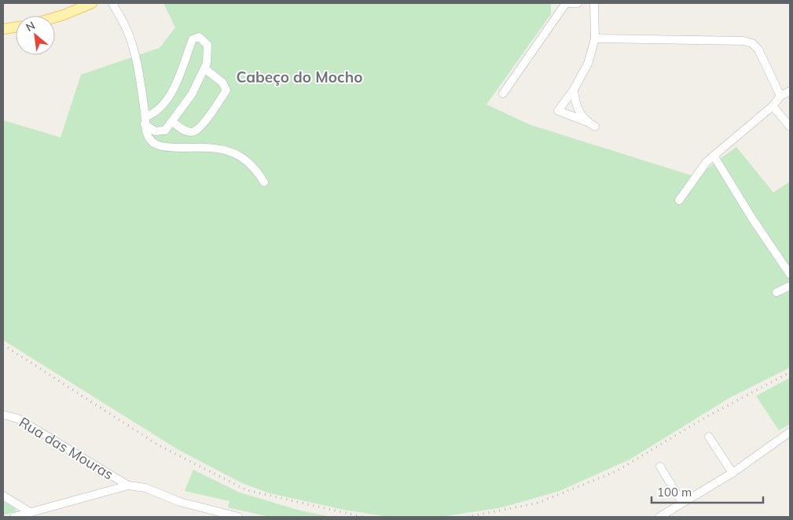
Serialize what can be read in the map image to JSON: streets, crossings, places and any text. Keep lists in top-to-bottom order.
{
  "streets": {
    "street": ["Rua das Mouras"]
  },
  "districts": ["Cabeço do Mocho"],
  "scale_bar": "100 m",
  "north": "top left"
}
